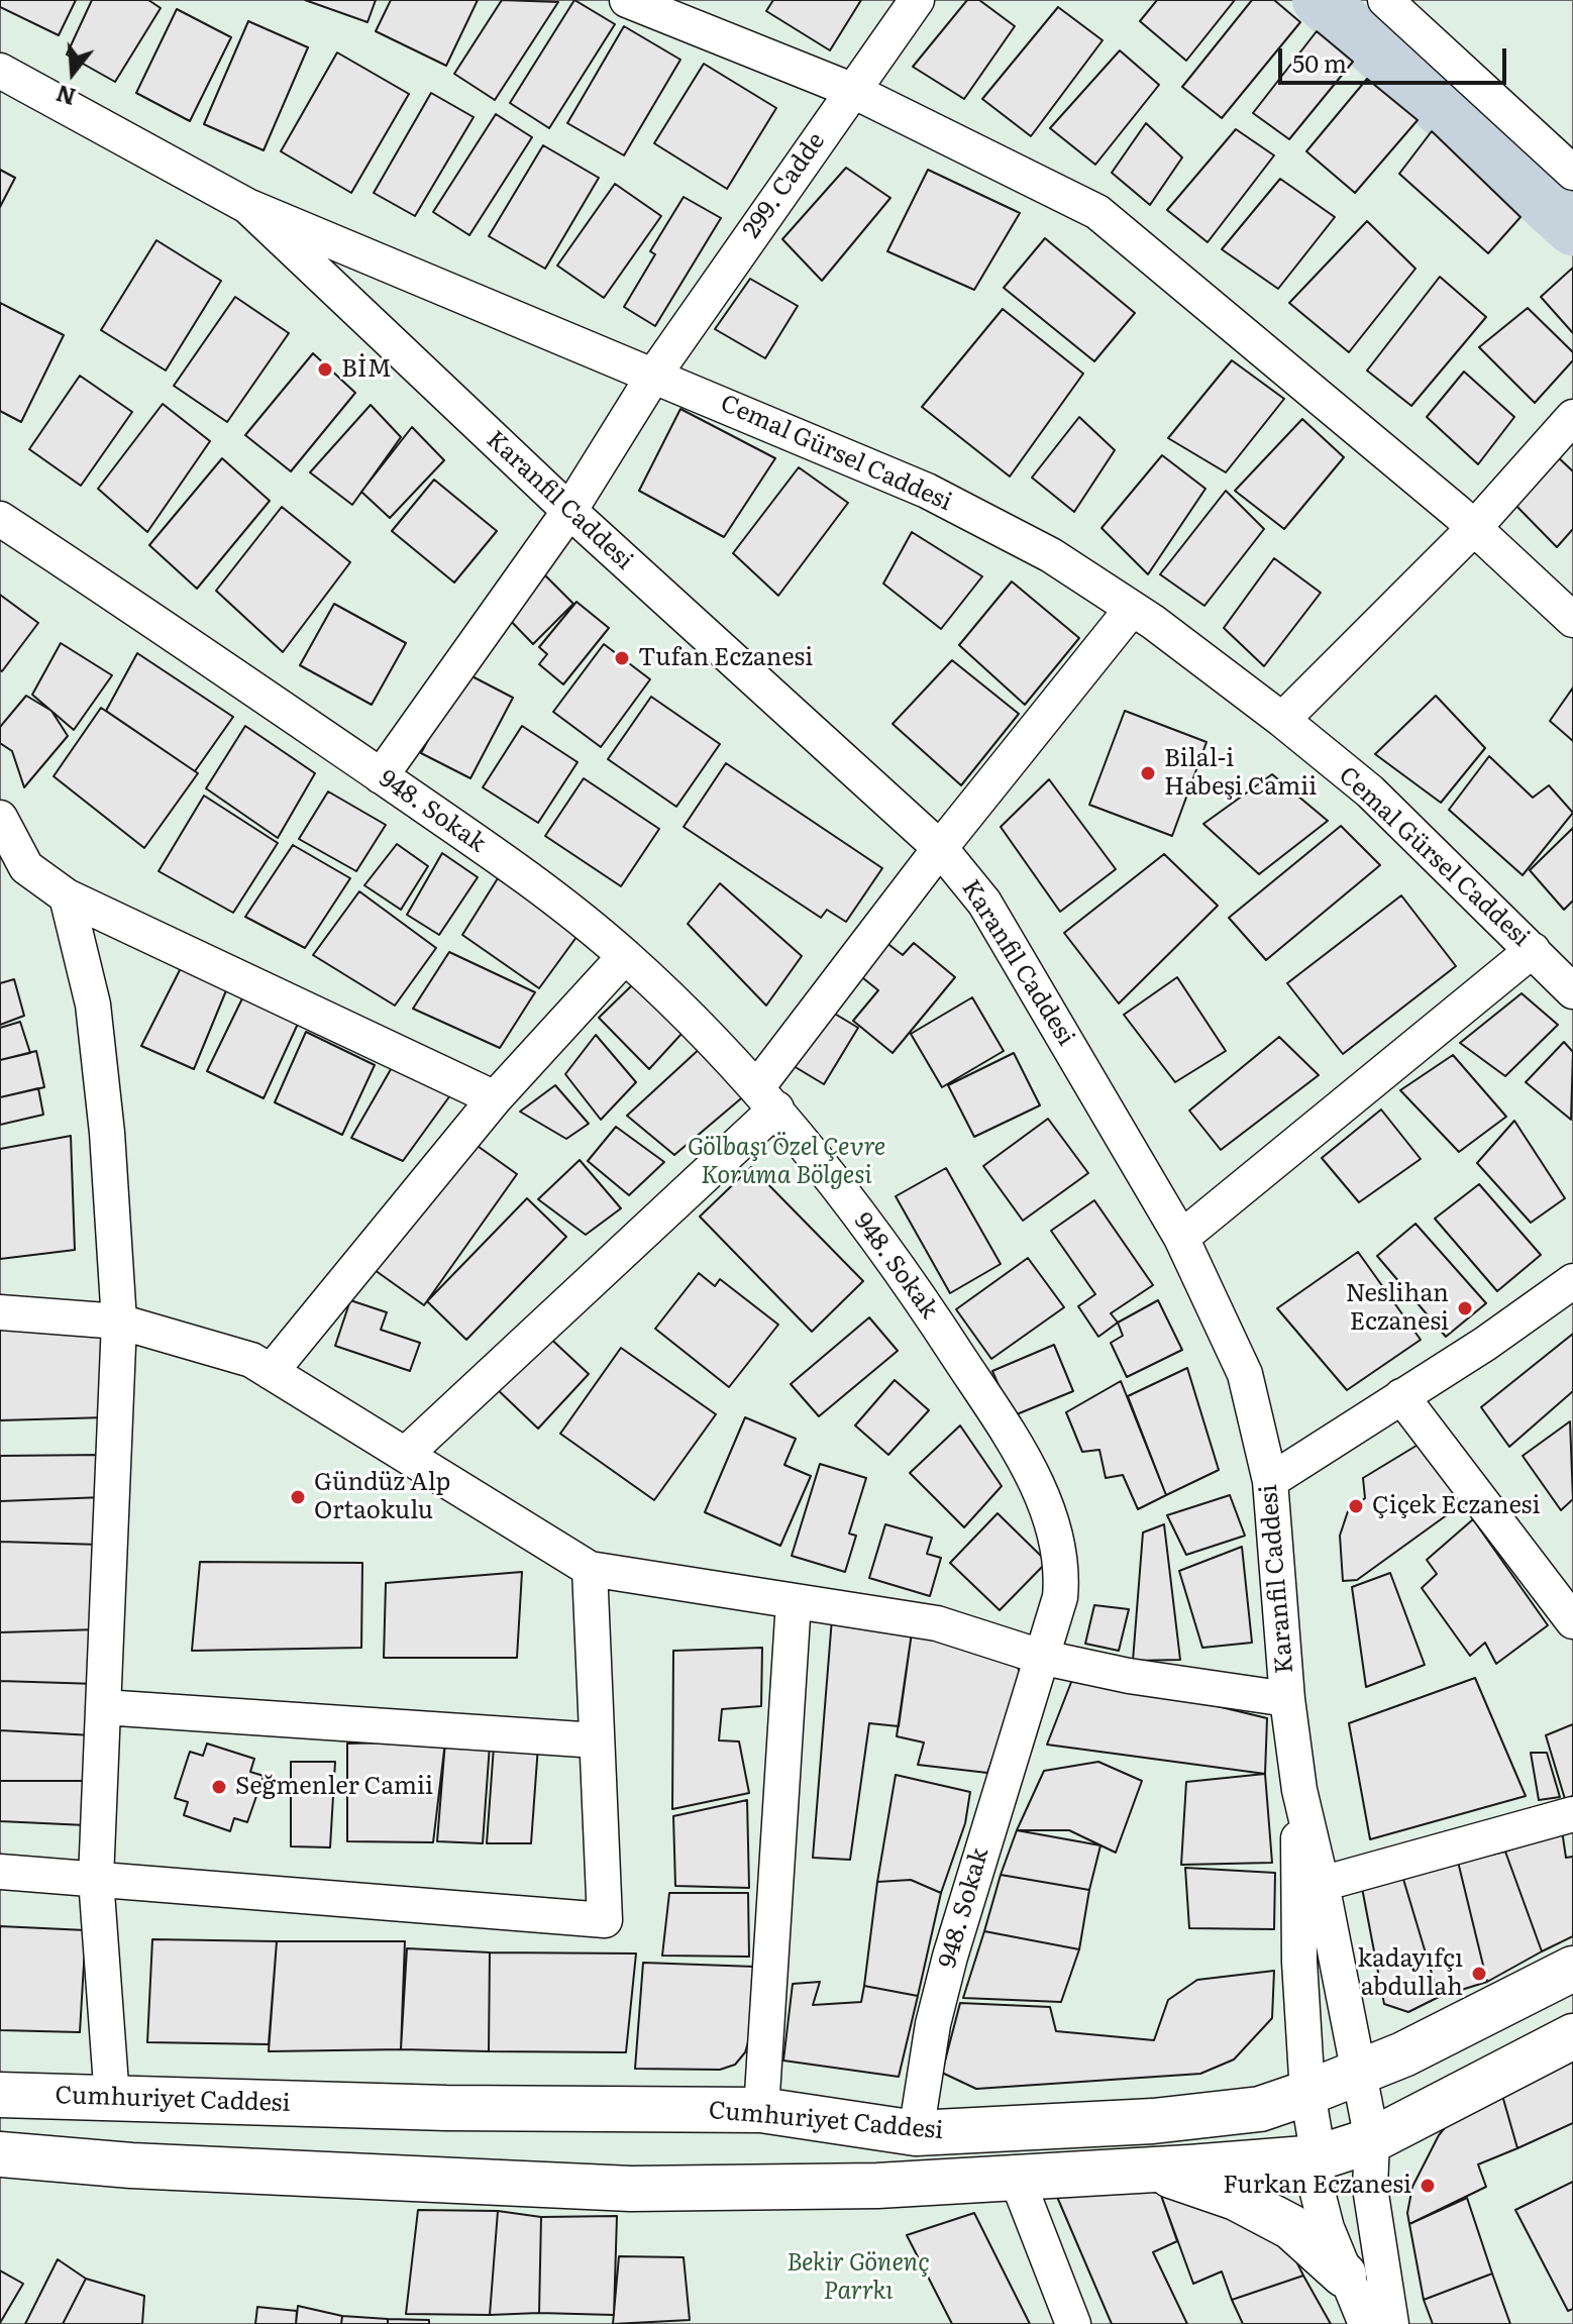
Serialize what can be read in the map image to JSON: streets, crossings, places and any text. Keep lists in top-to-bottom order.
{
  "streets": {
    "main road": ["Cumhuriyet Caddesi"],
    "street": [
      "299. Cadde",
      "Cemal Gürsel Caddesi",
      "Karanfil Caddesi",
      "948. Sokak"
    ]
  },
  "crossings": [
    ["299. Cadde", "Cemal Gürsel Caddesi"],
    ["299. Cadde", "Karanfil Caddesi"],
    ["299. Cadde", "948. Sokak"],
    ["Cemal Gürsel Caddesi", "Karanfil Caddesi"],
    ["Karanfil Caddesi", "Cumhuriyet Caddesi"],
    ["948. Sokak", "Cumhuriyet Caddesi"]
  ],
  "parks": ["Gölbaşı Özel Çevre Koruma Bölgesi", "Bekir Gönenç Parrkı"],
  "places": [
    "BİM",
    "Tufan Eczanesi",
    "Bilal-i Habeşi Camii",
    "Neslihan Eczanesi",
    "Gündüz Alp Ortaokulu",
    "Çiçek Eczanesi",
    "Seğmenler Camii",
    "kadayıfçı abdullah",
    "Furkan Eczanesi"
  ],
  "scale_bar": "50 m",
  "north": "bottom"
}
